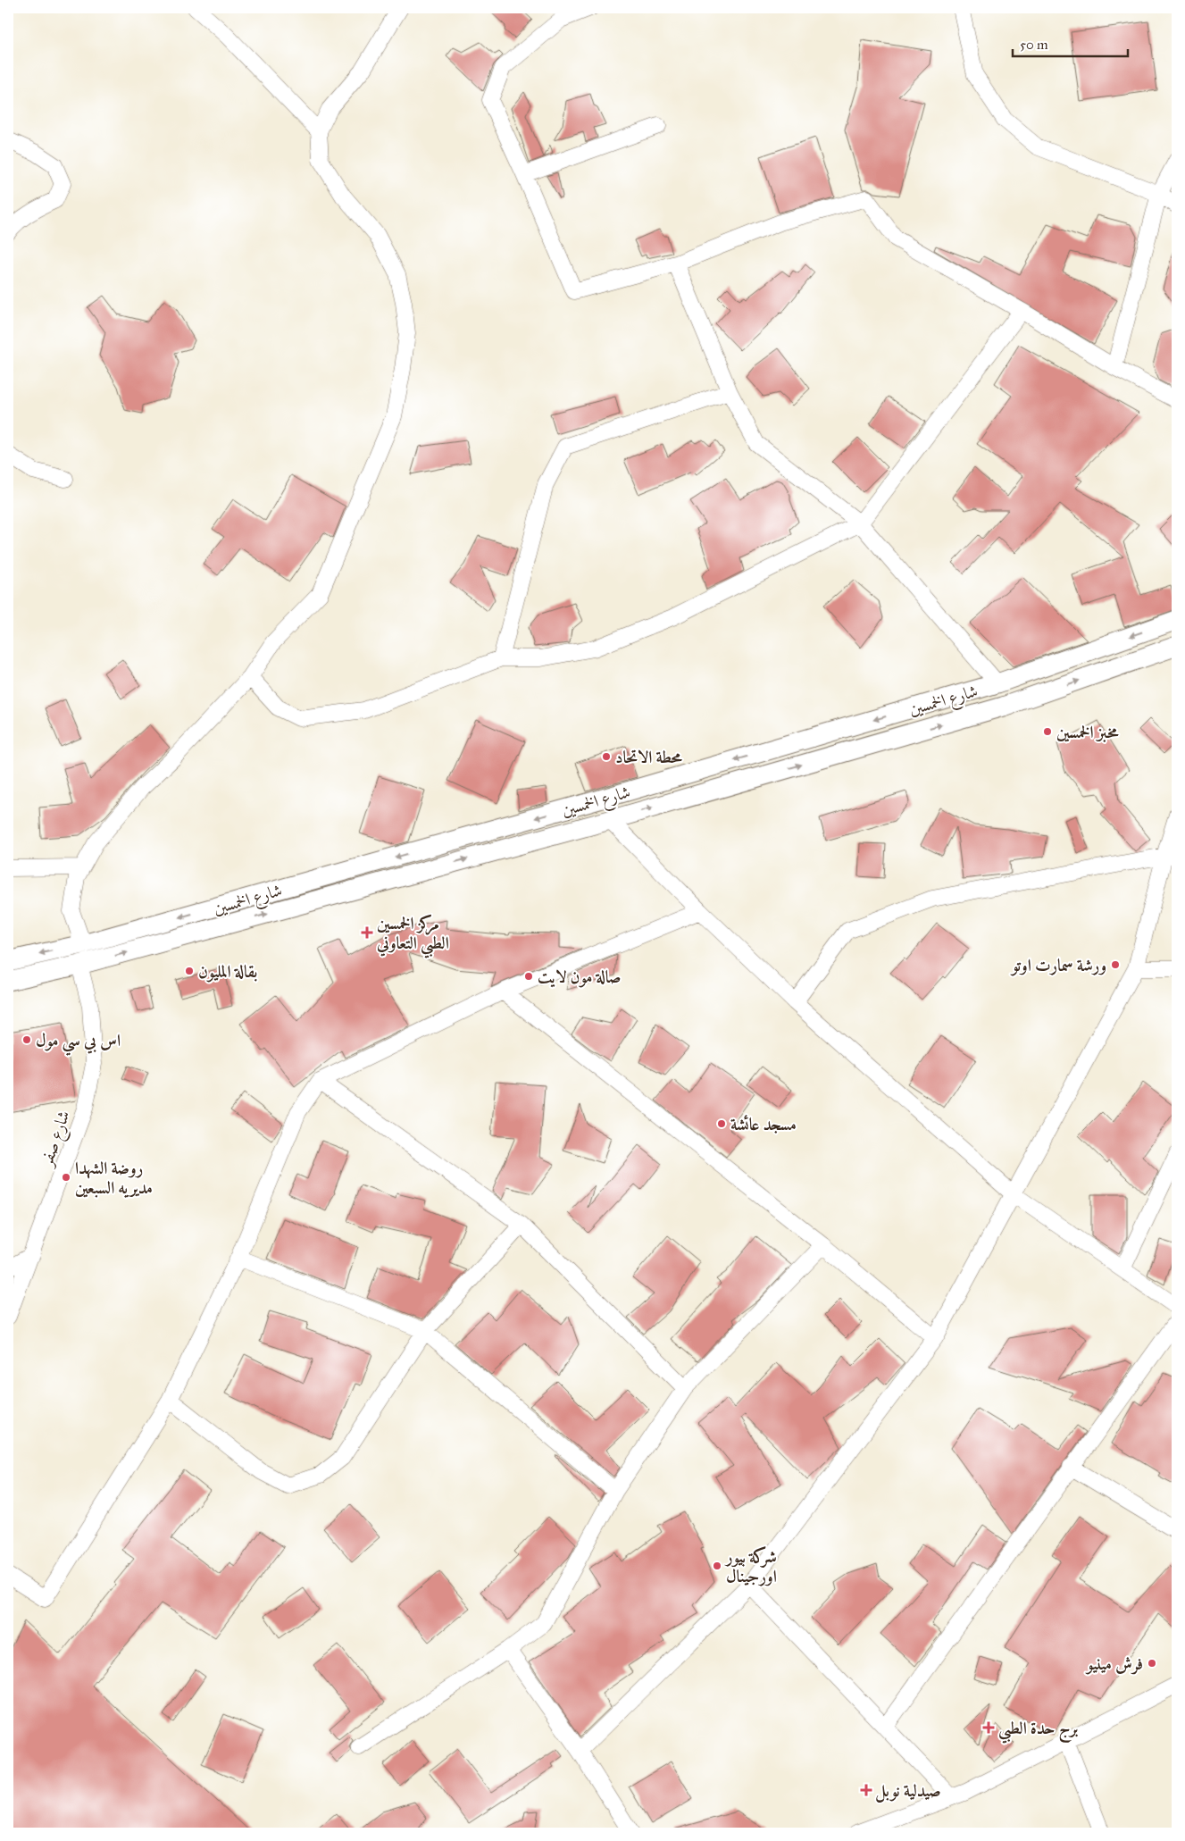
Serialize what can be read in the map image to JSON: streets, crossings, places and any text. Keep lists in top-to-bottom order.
{
  "streets": {
    "main road": ["شارع الخمسين"],
    "street": ["شارع صفر"]
  },
  "crossings": [
    ["شارع الخمسين", "شارع صفر"]
  ],
  "places": {
    "other": [
      "مخبز الخمسين",
      "محطة الاتحاد",
      "ورشة سمارت اوتو",
      "بقالة المليون",
      "صالة مون لايت",
      "اس بي سي مول",
      "مسجد عائشة",
      "روضة الشهدا مديريه السبعين",
      "شركة بيور اورجينال",
      "فرش مينيو"
    ],
    "health": ["مركز الخمسين الطبي التعاوني", "برج حدة الطبي", "صيدلية نوبل"]
  },
  "scale_bar": "50 m"
}
